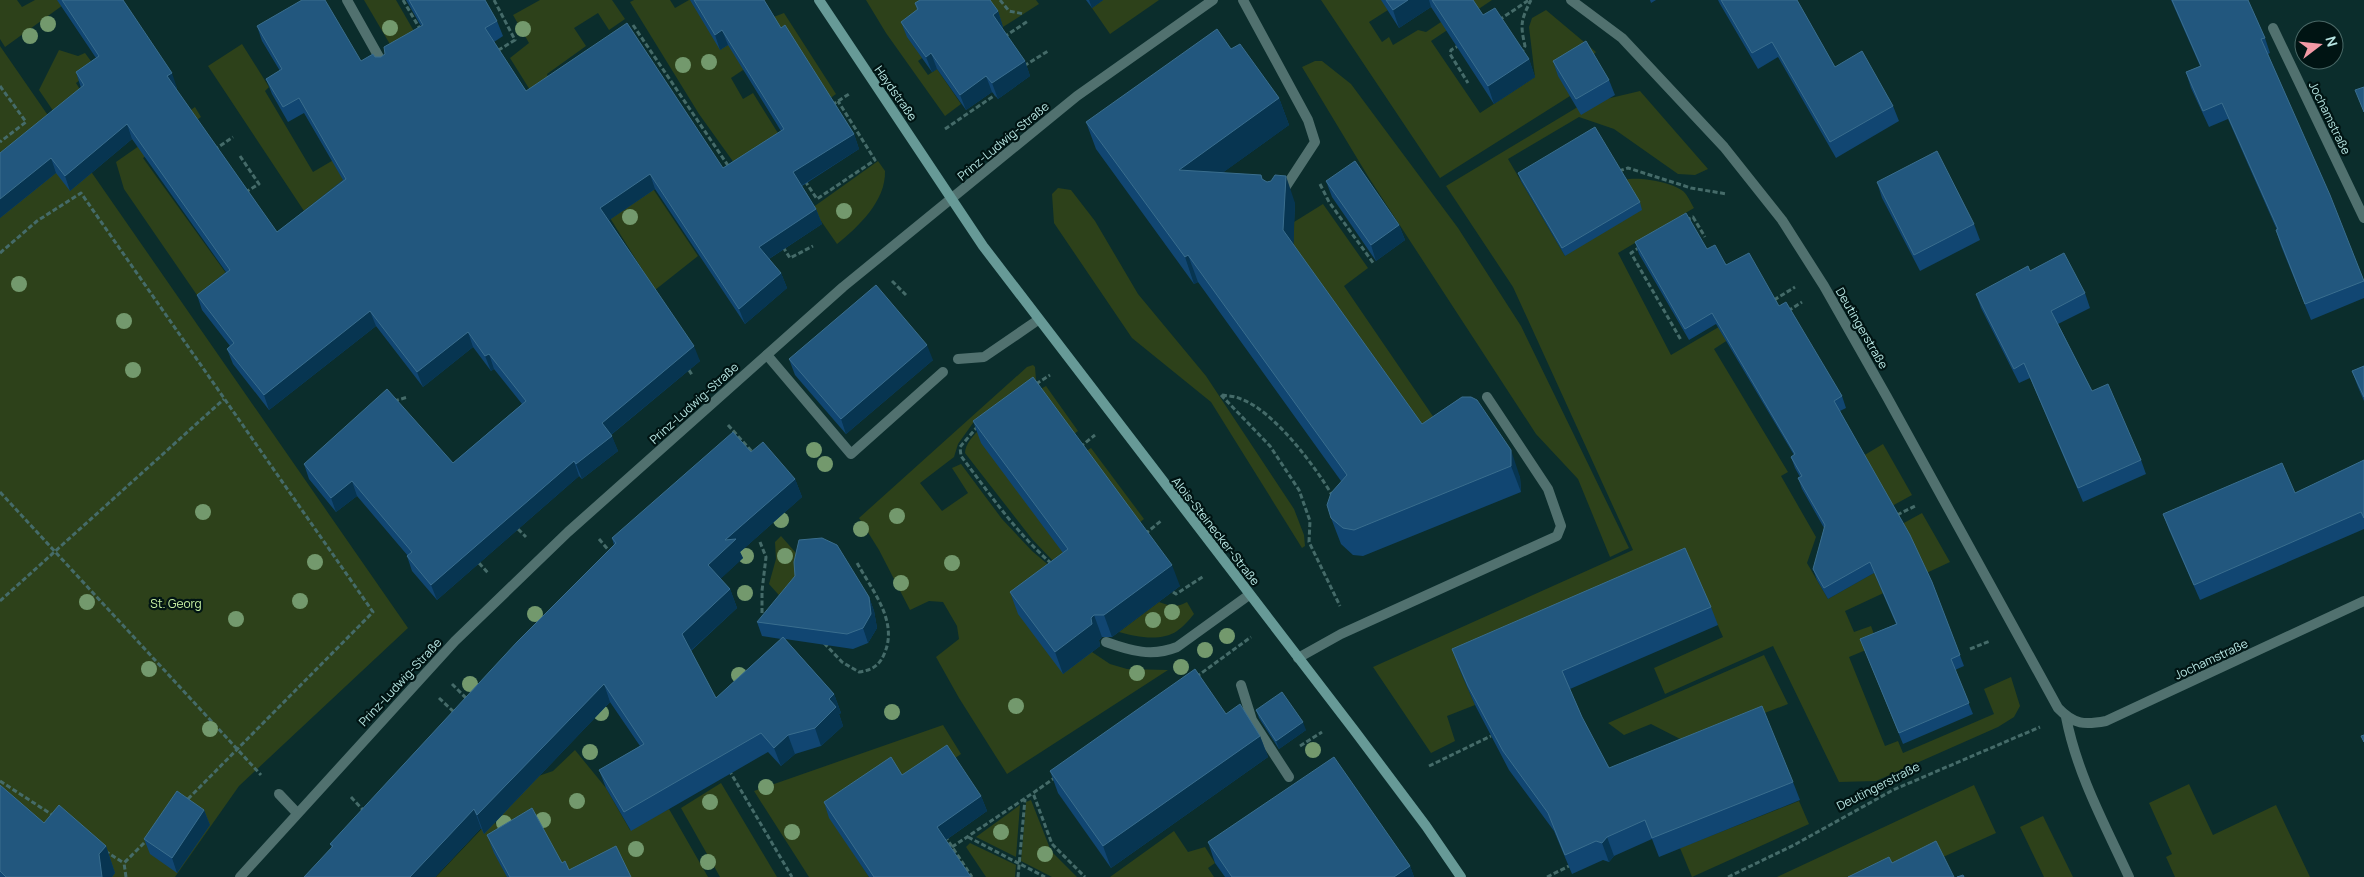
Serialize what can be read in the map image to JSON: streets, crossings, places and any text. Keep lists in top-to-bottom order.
{
  "streets": {
    "main road": ["Haydstraße", "Alois-Steinecker-Straße"],
    "street": ["Jochamstraße", "Prinz-Ludwig-Straße", "Deutingerstraße"]
  },
  "crossings": [
    ["Haydstraße", "Prinz-Ludwig-Straße"],
    ["Haydstraße", "Alois-Steinecker-Straße"],
    ["Jochamstraße", "Deutingerstraße"],
    ["Prinz-Ludwig-Straße", "Alois-Steinecker-Straße"]
  ],
  "parks": ["St. Georg"],
  "north": "right"
}
